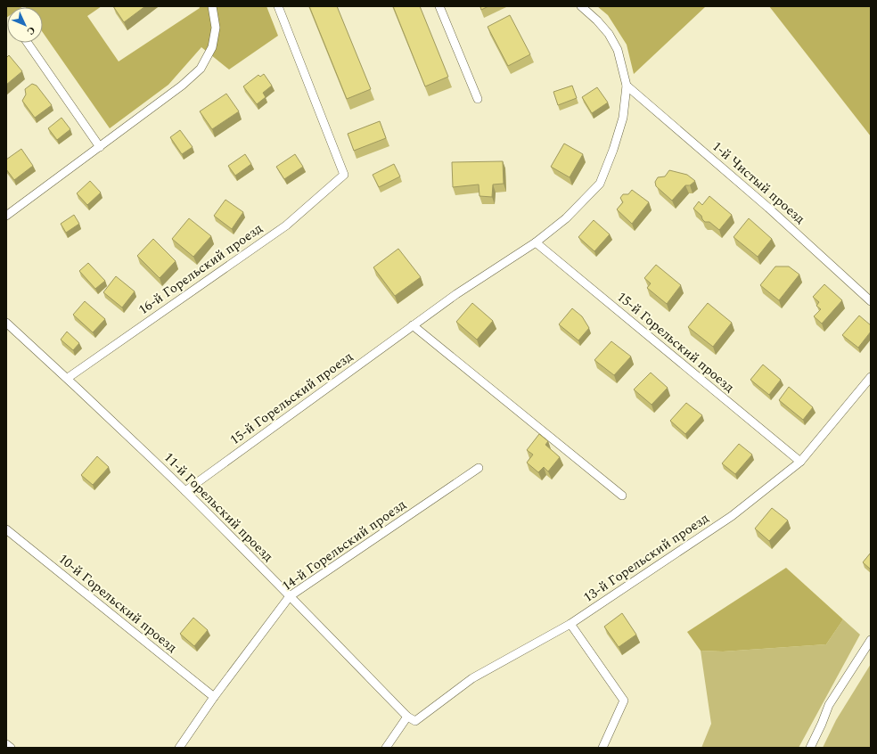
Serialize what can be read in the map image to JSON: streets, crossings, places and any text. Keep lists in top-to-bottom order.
{
  "streets": {
    "street": [
      "1-й Чистый проезд",
      "16-й Горельский проезд",
      "15-й Горельский проезд",
      "11-й Горельский проезд",
      "14-й Горельский проезд",
      "13-й Горельский проезд",
      "10-й Горельский проезд"
    ]
  },
  "crossings": [
    ["1-й Чистый проезд", "15-й Горельский проезд"],
    ["16-й Горельский проезд", "11-й Горельский проезд"],
    ["15-й Горельский проезд", "11-й Горельский проезд"],
    ["15-й Горельский проезд", "13-й Горельский проезд"],
    ["11-й Горельский проезд", "14-й Горельский проезд"],
    ["11-й Горельский проезд", "13-й Горельский проезд"],
    ["14-й Горельский проезд", "10-й Горельский проезд"]
  ],
  "north": "bottom right"
}
